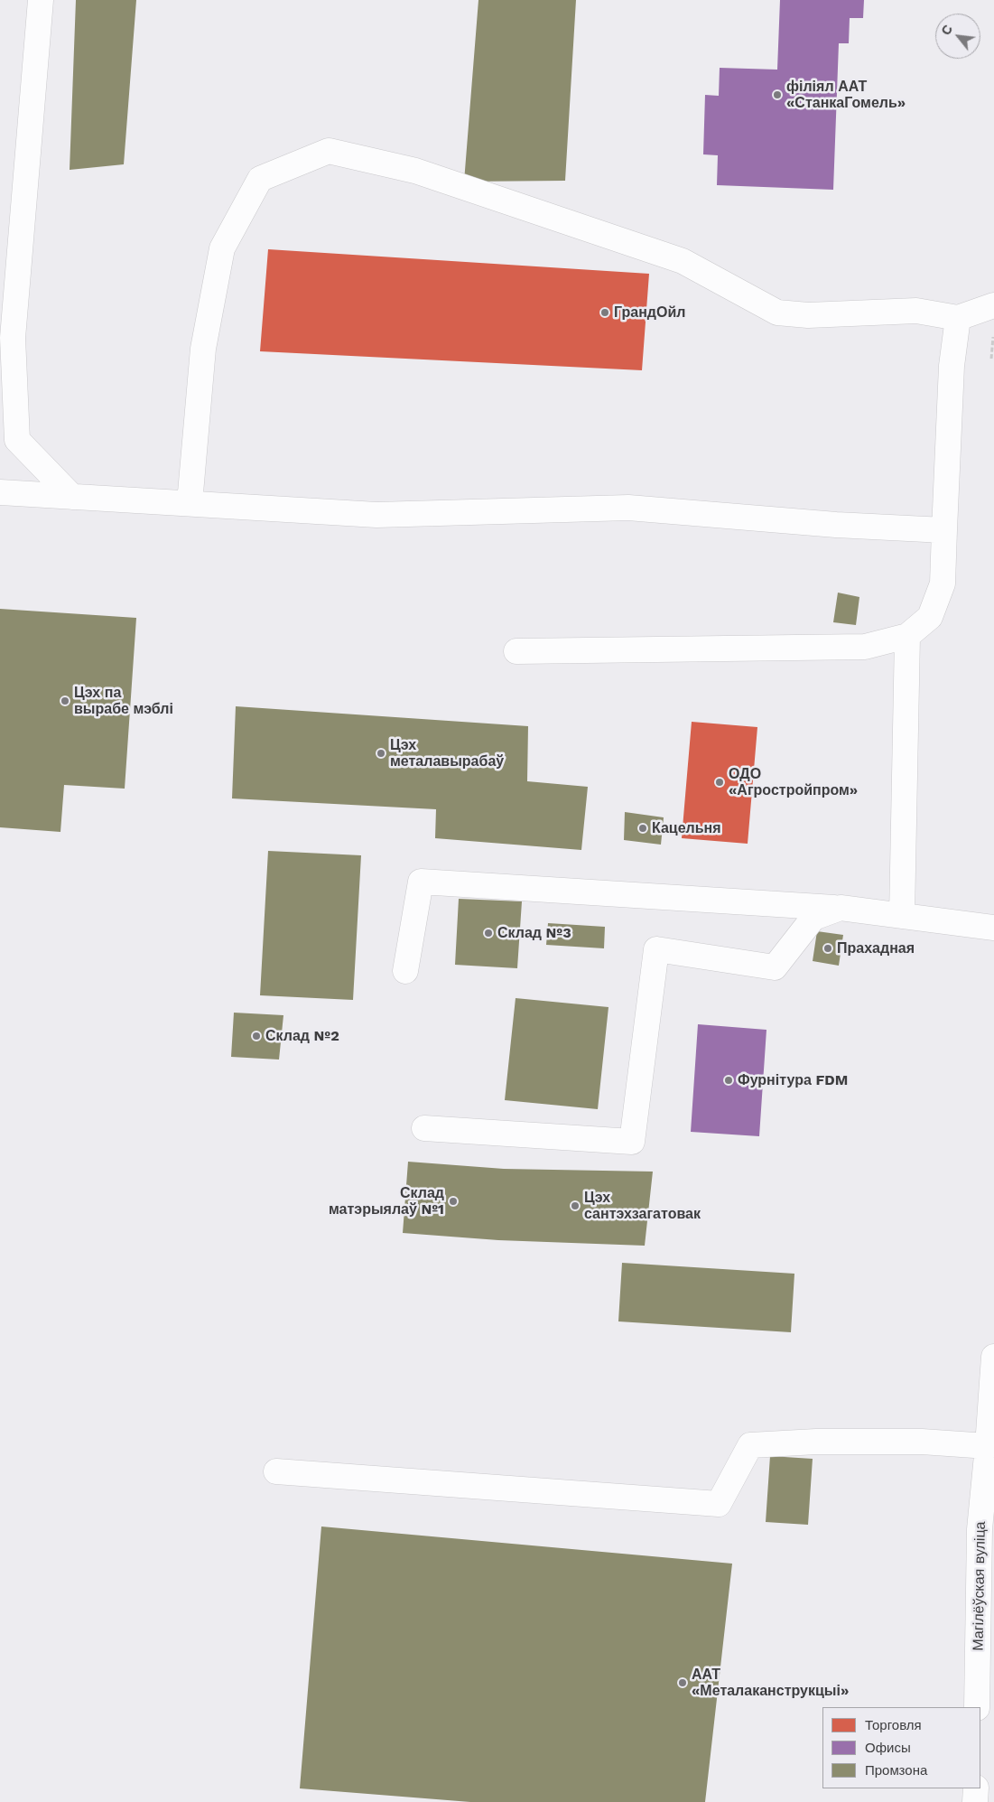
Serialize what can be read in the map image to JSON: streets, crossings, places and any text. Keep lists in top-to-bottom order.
{
  "streets": {
    "street": ["Магілёўская вуліца"]
  },
  "places": [
    "філіял ААТ «СтанкаГомель»",
    "ГрандОйл",
    "Цэх па вырабе мэблі",
    "Цэх металавырабаў",
    "ОДО «Агростройпром»",
    "Кацельня",
    "Склад №3",
    "Прахадная",
    "Склад №2",
    "Фурнітура FDM",
    "Склад матэрыялаў №1",
    "Цэх сантэхзагатовак",
    "ААТ «Металаканструкцыі»"
  ],
  "legend": ["Торговля", "Офисы", "Промзона"],
  "north": "top left"
}
